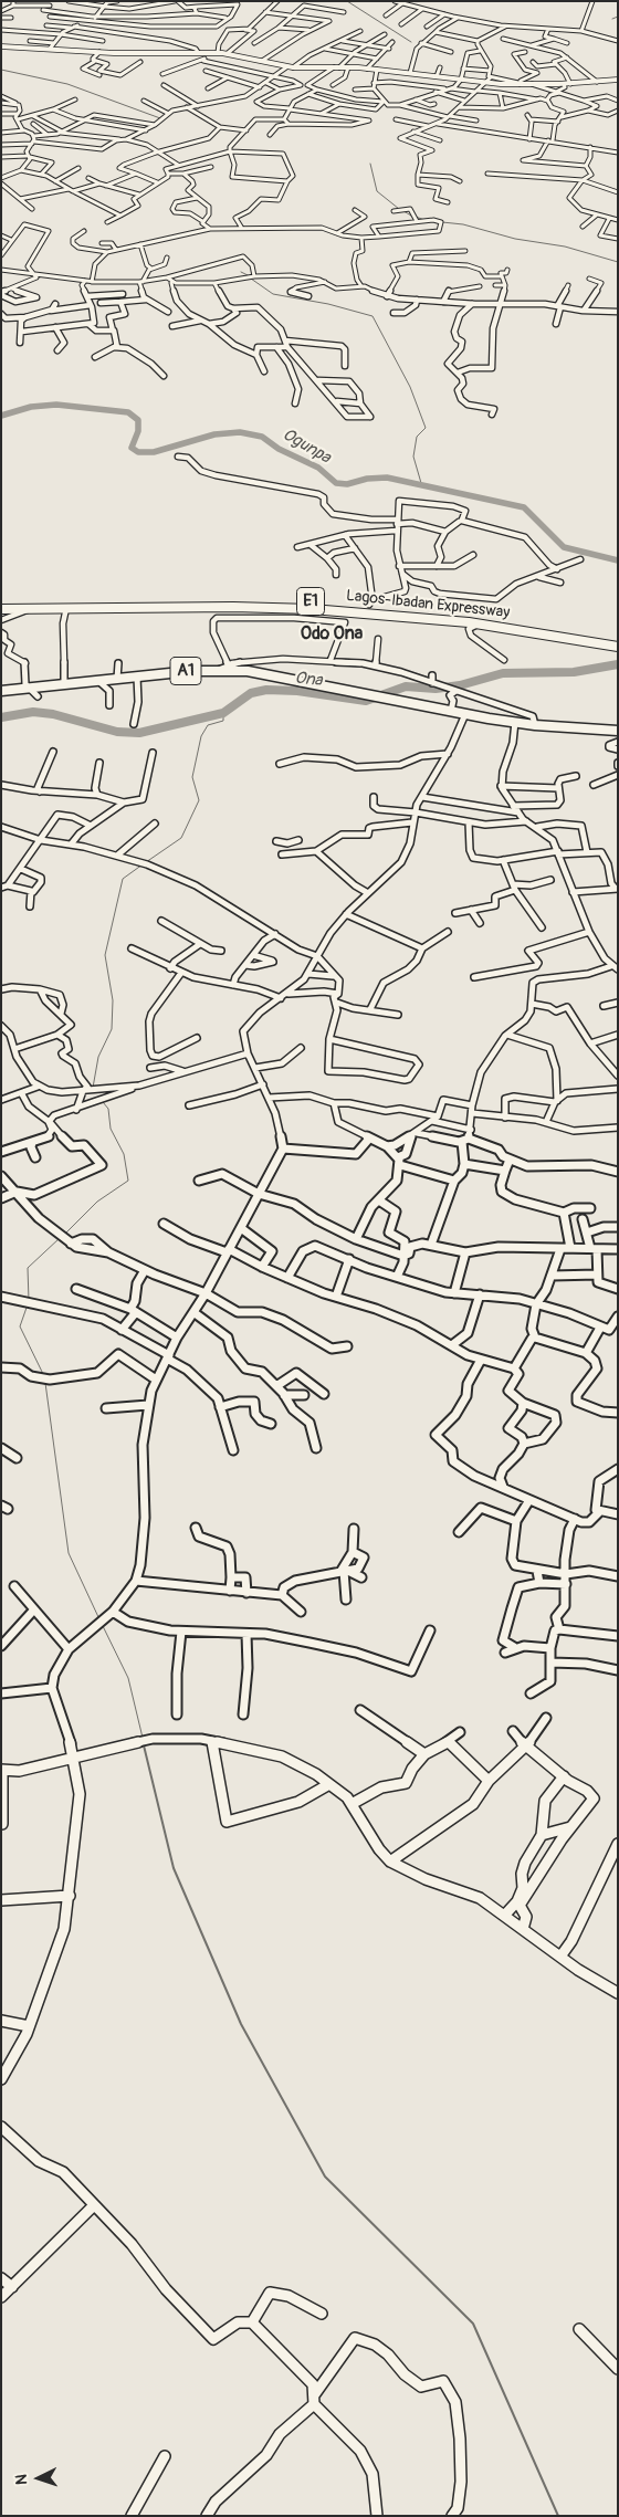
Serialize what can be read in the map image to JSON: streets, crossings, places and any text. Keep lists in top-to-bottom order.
{
  "streets": {
    "highway": ["E1", "Lagos-Ibadan Expressway", "A1"]
  },
  "districts": ["Odo Ona"],
  "water": ["Ogunpa", "Ona"],
  "north": "left"
}
